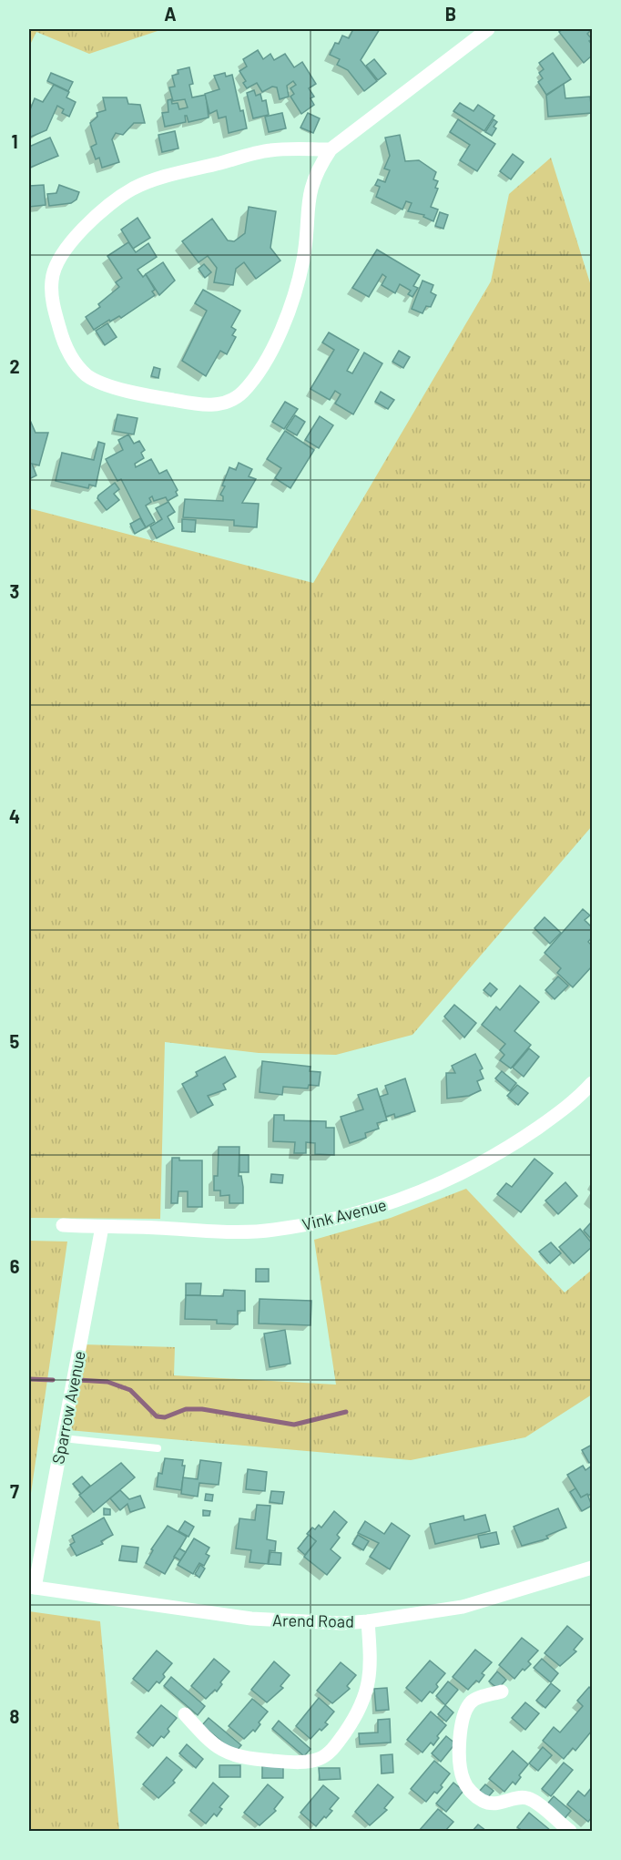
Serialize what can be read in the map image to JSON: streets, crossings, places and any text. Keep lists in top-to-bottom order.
{
  "streets": {
    "street": ["Vink Avenue", "Sparrow Avenue", "Arend Road"]
  },
  "crossings": [
    ["Vink Avenue", "Sparrow Avenue"],
    ["Sparrow Avenue", "Arend Road"]
  ],
  "grid": {
    "columns": ["A", "B"],
    "rows": [
      "1",
      "2",
      "3",
      "4",
      "5",
      "6",
      "7",
      "8"
    ]
  }
}
